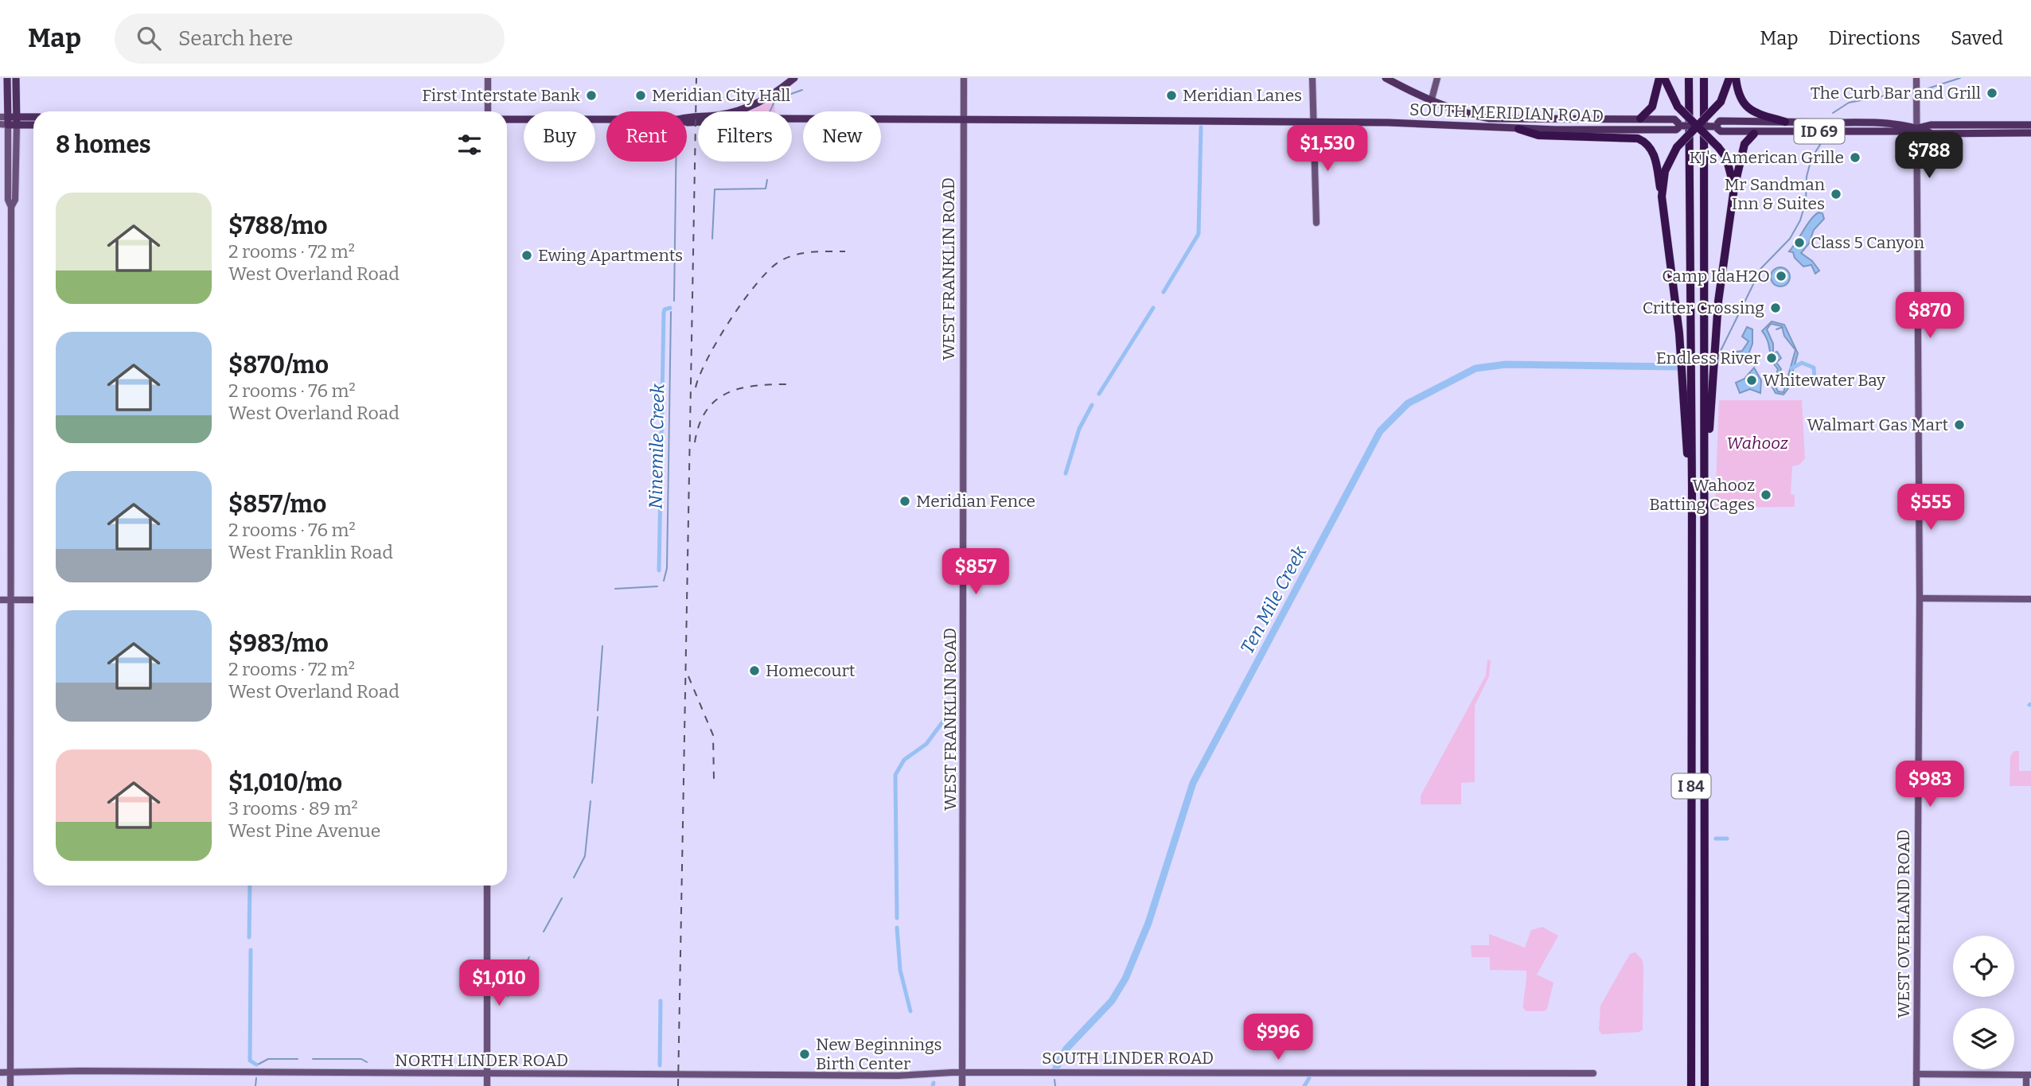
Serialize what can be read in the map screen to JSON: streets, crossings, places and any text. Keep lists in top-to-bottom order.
{
  "streets": {
    "highway": ["I 84"],
    "main road": [
      "SOUTH MERIDIAN ROAD",
      "ID 69",
      "WEST FRANKLIN ROAD",
      "WEST OVERLAND ROAD",
      "SOUTH LINDER ROAD",
      "NORTH LINDER ROAD"
    ]
  },
  "crossings": [
    ["SOUTH MERIDIAN ROAD", "WEST FRANKLIN ROAD"],
    ["SOUTH MERIDIAN ROAD", "WEST OVERLAND ROAD"],
    ["WEST FRANKLIN ROAD", "SOUTH LINDER ROAD"],
    ["WEST FRANKLIN ROAD", "NORTH LINDER ROAD"],
    ["SOUTH LINDER ROAD", "NORTH LINDER ROAD"]
  ],
  "water": ["Ninemile Creek", "Ten Mile Creek"],
  "parks": ["Wahooz"],
  "places": [
    "The Curb Bar and Grill",
    "First Interstate Bank",
    "Meridian City Hall",
    "Meridian Lanes",
    "KJ's American Grille",
    "Mr Sandman Inn & Suites",
    "Class 5 Canyon",
    "Ewing Apartments",
    "Camp IdaH2O",
    "Critter Crossing",
    "Endless River",
    "Whitewater Bay",
    "Walmart Gas Mart",
    "Wahooz Batting Cages",
    "Meridian Fence",
    "Homecourt",
    "New Beginnings Birth Center"
  ],
  "page": {
    "header": "Map",
    "search": "Search here",
    "nav": ["Map", "Directions", "Saved"],
    "chip": [
      "Buy",
      "Rent",
      "Filters",
      "New"
    ],
    "heading": "8 homes",
    "price": [
      "$1,530",
      "$788",
      "$870",
      "$555",
      "$857",
      "$983",
      "$1,010",
      "$996"
    ],
    "list": [
      {
        "name": "$788/mo",
        "note": "2 rooms · 72 m² · West Overland Road"
      },
      {
        "name": "$870/mo",
        "note": "2 rooms · 76 m² · West Overland Road"
      },
      {
        "name": "$857/mo",
        "note": "2 rooms · 76 m² · West Franklin Road"
      },
      {
        "name": "$983/mo",
        "note": "2 rooms · 72 m² · West Overland Road"
      },
      {
        "name": "$1,010/mo",
        "note": "3 rooms · 89 m² · West Pine Avenue"
      }
    ]
  }
}
